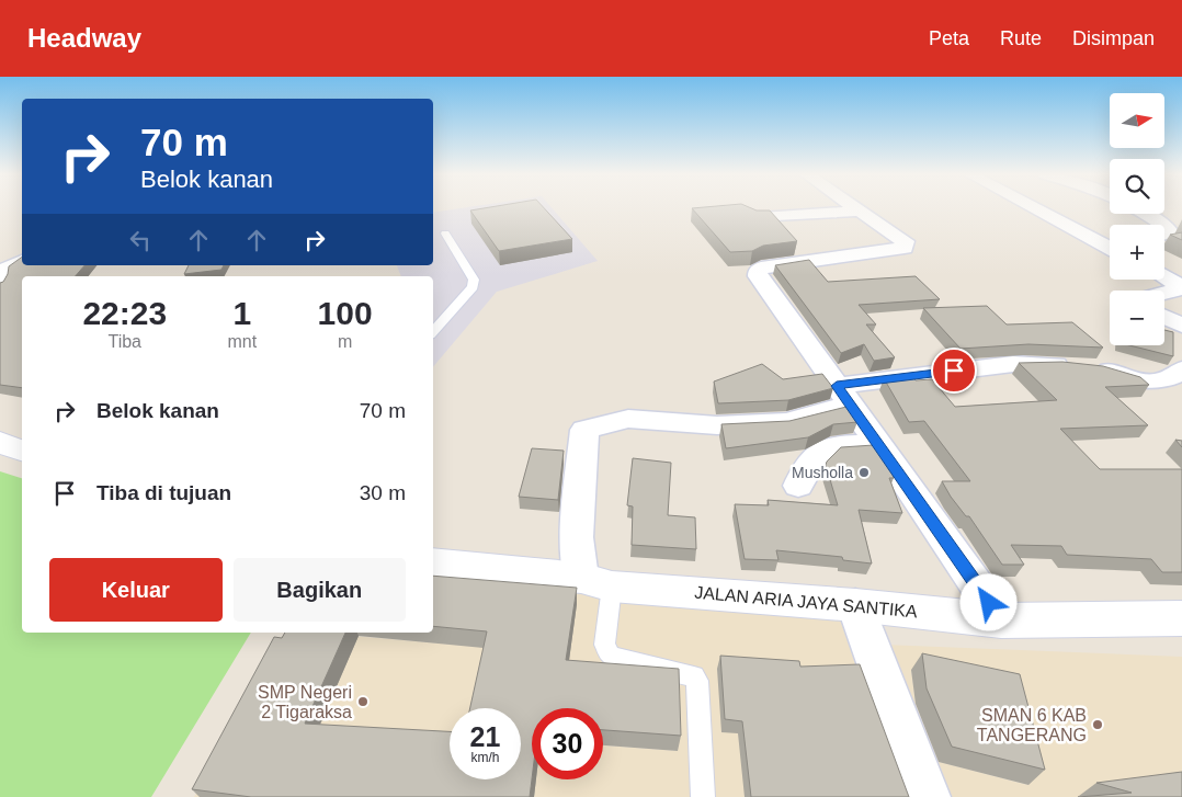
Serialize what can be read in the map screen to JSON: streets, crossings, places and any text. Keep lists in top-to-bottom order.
{
  "streets": {
    "street": ["JALAN ARIA JAYA SANTIKA"]
  },
  "places": ["Musholla", "SMP Negeri 2 Tigaraksa", "SMAN 6 KAB TANGERANG"],
  "north": "right",
  "page": {
    "header": "Headway",
    "nav": ["Peta", "Rute", "Disimpan"],
    "map_buttons": ["+", "−"],
    "turn": ["70 m", "Belok kanan"],
    "eta": [
      "22:23",
      "Tiba",
      "1",
      "mnt",
      "100",
      "m"
    ],
    "list": [
      {
        "name": "Belok kanan",
        "value": "70 m"
      },
      {
        "name": "Tiba di tujuan",
        "value": "30 m"
      }
    ],
    "buttons": ["Keluar", "Bagikan"],
    "speed": "21 km/h",
    "limit": "30"
  }
}
